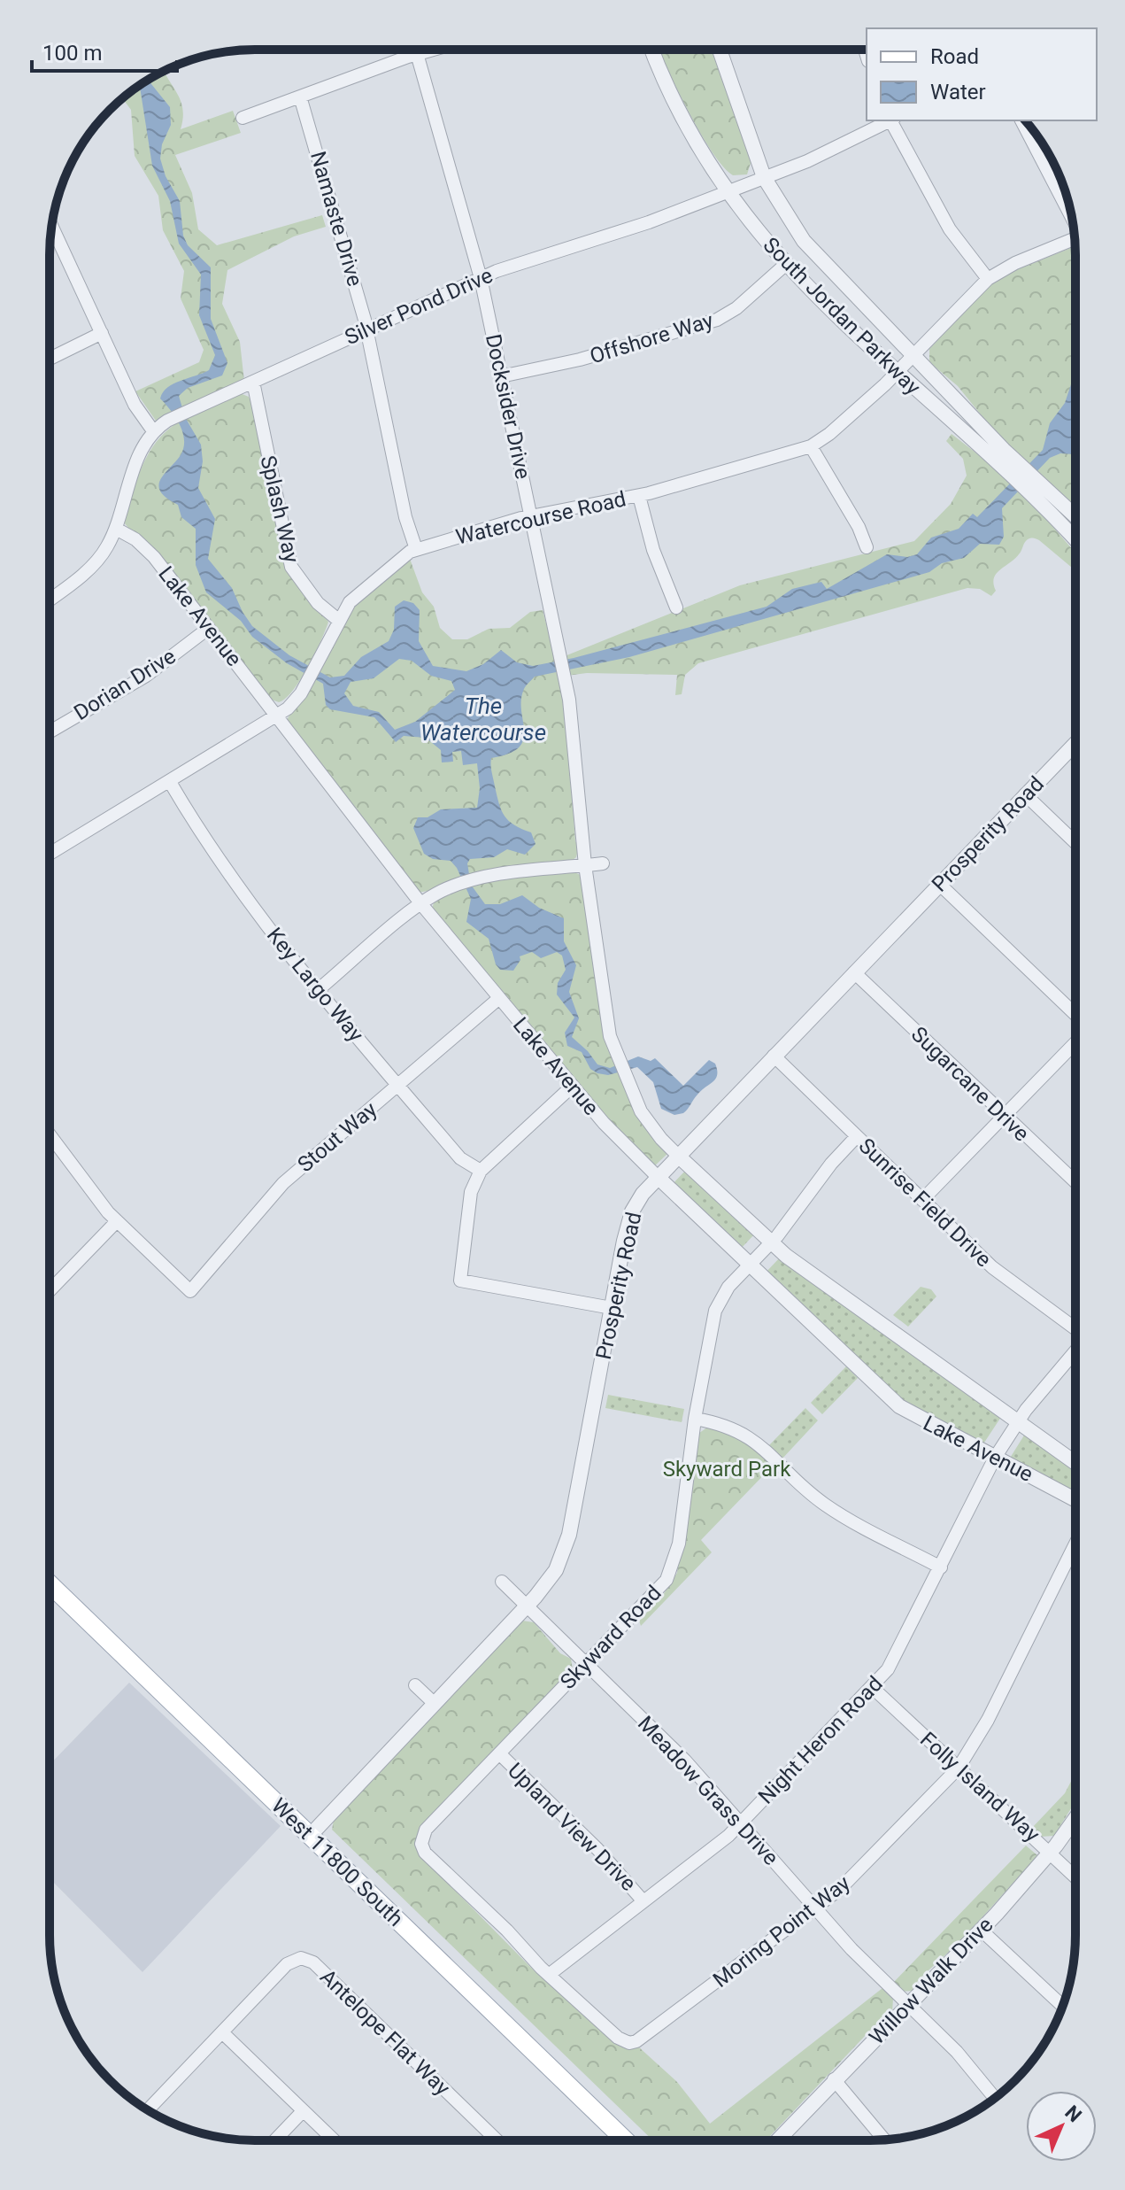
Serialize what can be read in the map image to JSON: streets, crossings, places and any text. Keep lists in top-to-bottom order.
{
  "streets": {
    "main road": ["West 11800 South"],
    "street": [
      "Namaste Drive",
      "Silver Pond Drive",
      "South Jordan Parkway",
      "Offshore Way",
      "Docksider Drive",
      "Splash Way",
      "Watercourse Road",
      "Lake Avenue",
      "Dorian Drive",
      "Prosperity Road",
      "Key Largo Way",
      "Sugarcane Drive",
      "Stout Way",
      "Sunrise Field Drive",
      "Skyward Road",
      "Night Heron Road",
      "Folly Island Way",
      "Meadow Grass Drive",
      "Upland View Drive",
      "Moring Point Way",
      "Willow Walk Drive",
      "Antelope Flat Way"
    ]
  },
  "crossings": [
    ["Namaste Drive", "Silver Pond Drive"],
    ["Namaste Drive", "Watercourse Road"],
    ["Silver Pond Drive", "South Jordan Parkway"],
    ["Silver Pond Drive", "Docksider Drive"],
    ["Silver Pond Drive", "Splash Way"],
    ["Silver Pond Drive", "Lake Avenue"],
    ["South Jordan Parkway", "Offshore Way"],
    ["South Jordan Parkway", "Watercourse Road"],
    ["Offshore Way", "Docksider Drive"],
    ["Docksider Drive", "Watercourse Road"],
    ["Docksider Drive", "Lake Avenue"],
    ["Splash Way", "Watercourse Road"],
    ["Watercourse Road", "Lake Avenue"],
    ["Watercourse Road", "Key Largo Way"],
    ["Lake Avenue", "Dorian Drive"],
    ["Lake Avenue", "Prosperity Road"],
    ["Lake Avenue", "Stout Way"],
    ["Lake Avenue", "Skyward Road"],
    ["Lake Avenue", "Night Heron Road"],
    ["Prosperity Road", "Sugarcane Drive"],
    ["Prosperity Road", "Sunrise Field Drive"],
    ["Prosperity Road", "Meadow Grass Drive"],
    ["Prosperity Road", "West 11800 South"],
    ["Key Largo Way", "Stout Way"],
    ["Sunrise Field Drive", "Skyward Road"],
    ["Skyward Road", "Meadow Grass Drive"],
    ["Skyward Road", "Upland View Drive"],
    ["Skyward Road", "Moring Point Way"],
    ["Night Heron Road", "Folly Island Way"],
    ["Night Heron Road", "Meadow Grass Drive"],
    ["Night Heron Road", "Upland View Drive"],
    ["Night Heron Road", "Moring Point Way"],
    ["Folly Island Way", "Moring Point Way"],
    ["Folly Island Way", "Willow Walk Drive"],
    ["Meadow Grass Drive", "Moring Point Way"],
    ["Meadow Grass Drive", "Willow Walk Drive"]
  ],
  "water": ["The Watercourse"],
  "parks": ["Skyward Park"],
  "legend": ["Road", "Water"],
  "scale_bar": "100 m",
  "north": "top right"
}
